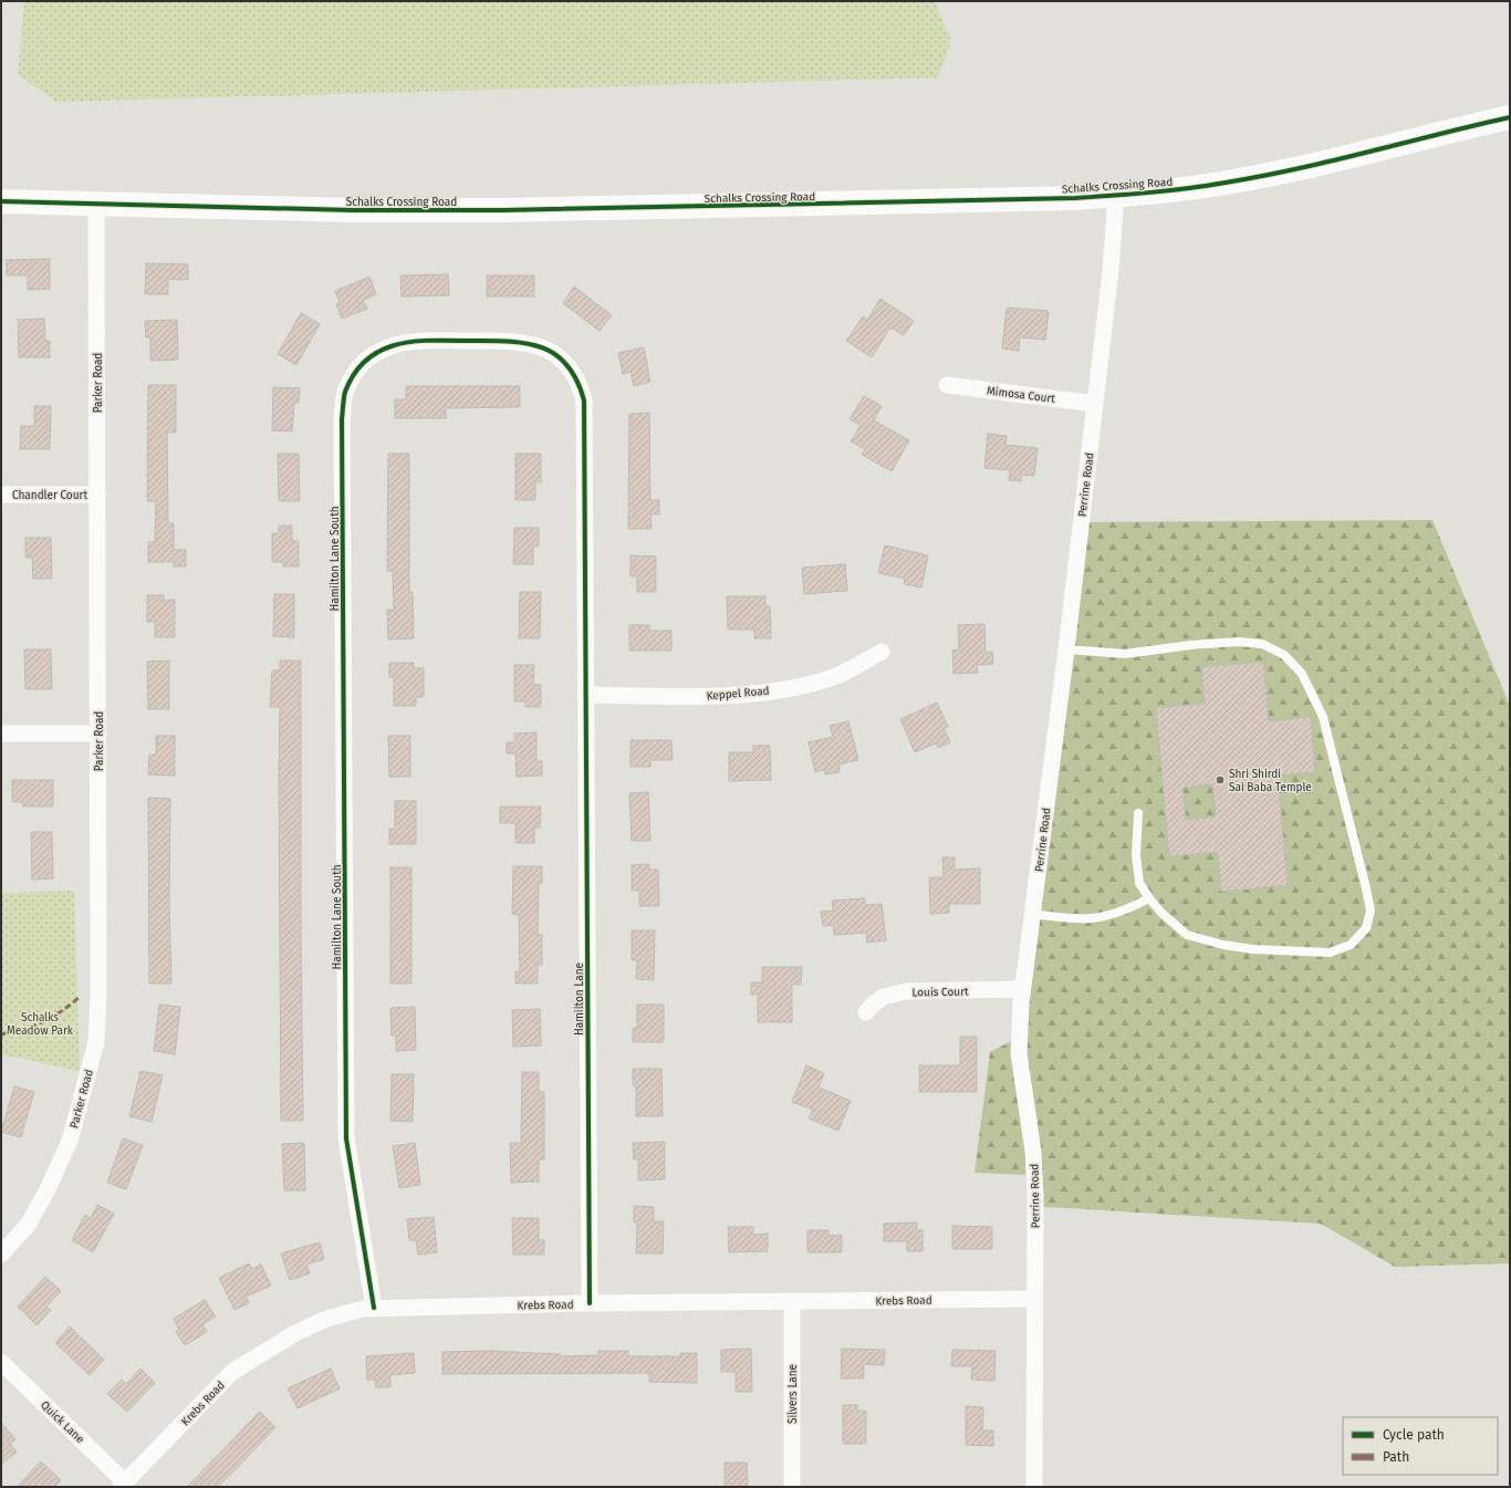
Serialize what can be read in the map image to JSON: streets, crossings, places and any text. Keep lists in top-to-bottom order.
{
  "streets": {
    "street": [
      "Schalks Crossing Road",
      "Parker Road",
      "Mimosa Court",
      "Perrine Road",
      "Chandler Court",
      "Hamilton Lane South",
      "Keppel Road",
      "Louis Court",
      "Hamilton Lane",
      "Krebs Road",
      "Silvers Lane",
      "Quick Lane"
    ]
  },
  "crossings": [
    ["Schalks Crossing Road", "Parker Road"],
    ["Schalks Crossing Road", "Perrine Road"],
    ["Parker Road", "Chandler Court"],
    ["Mimosa Court", "Perrine Road"],
    ["Perrine Road", "Louis Court"],
    ["Perrine Road", "Krebs Road"],
    ["Hamilton Lane South", "Keppel Road"],
    ["Hamilton Lane South", "Hamilton Lane"],
    ["Hamilton Lane South", "Krebs Road"],
    ["Keppel Road", "Hamilton Lane"],
    ["Hamilton Lane", "Krebs Road"],
    ["Krebs Road", "Silvers Lane"],
    ["Krebs Road", "Quick Lane"]
  ],
  "parks": ["Schalks Meadow Park"],
  "places": ["Shri Shirdi Sai Baba Temple"],
  "legend": ["Cycle path", "Path"]
}
